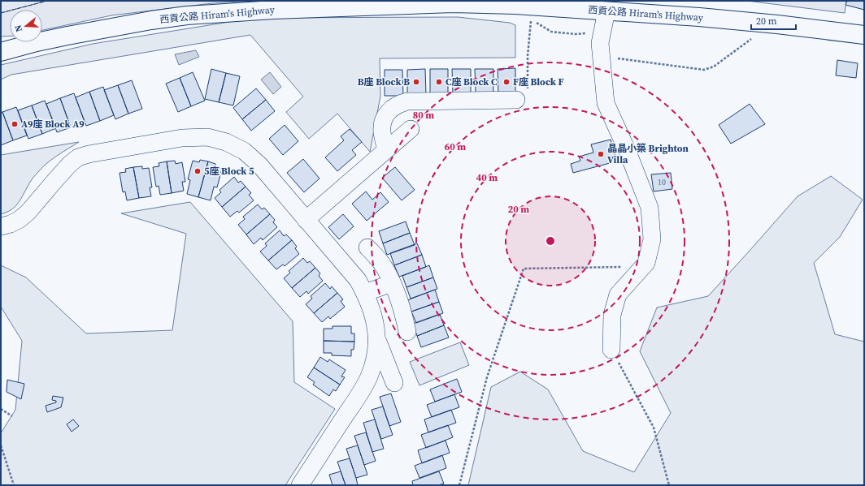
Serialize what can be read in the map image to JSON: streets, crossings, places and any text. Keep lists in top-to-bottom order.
{
  "streets": {
    "main road": ["西貢公路 Hiram's Highway"]
  },
  "places": [
    "B座 Block B",
    "C座 Block C",
    "F座 Block F",
    "A9座 Block A9",
    "晶晶小築 Brighton Villa",
    "5座 Block 5"
  ],
  "house_numbers": ["10"],
  "scale_bar": "20 m",
  "north": "left",
  "rings": [
    "80 m",
    "60 m",
    "40 m",
    "20 m"
  ]
}
